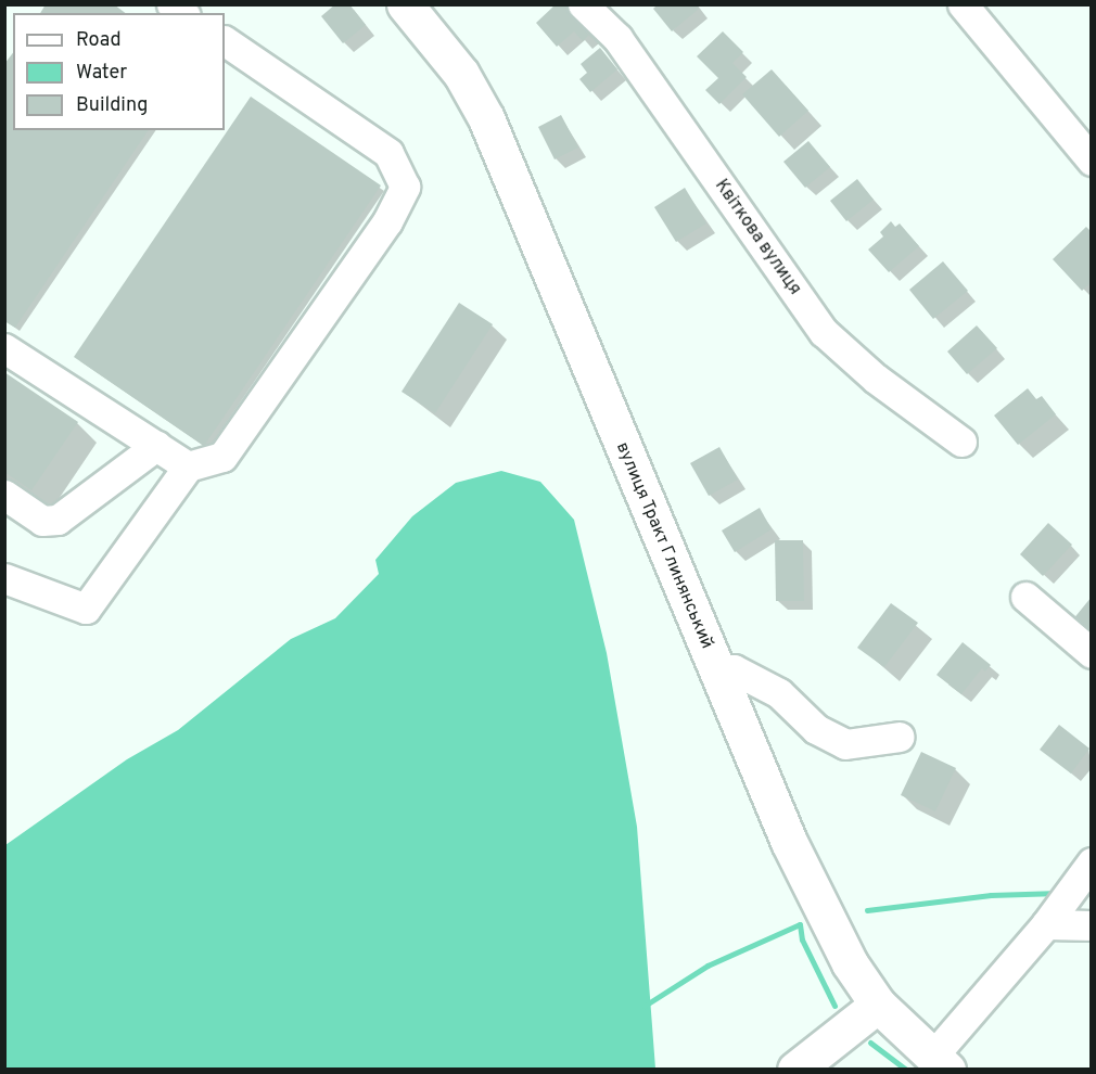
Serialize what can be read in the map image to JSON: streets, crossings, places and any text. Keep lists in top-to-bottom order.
{
  "streets": {
    "main road": ["вулиця Тракт Глинянський"],
    "street": ["Квіткова вулиця"]
  },
  "legend": ["Road", "Water", "Building"]
}
